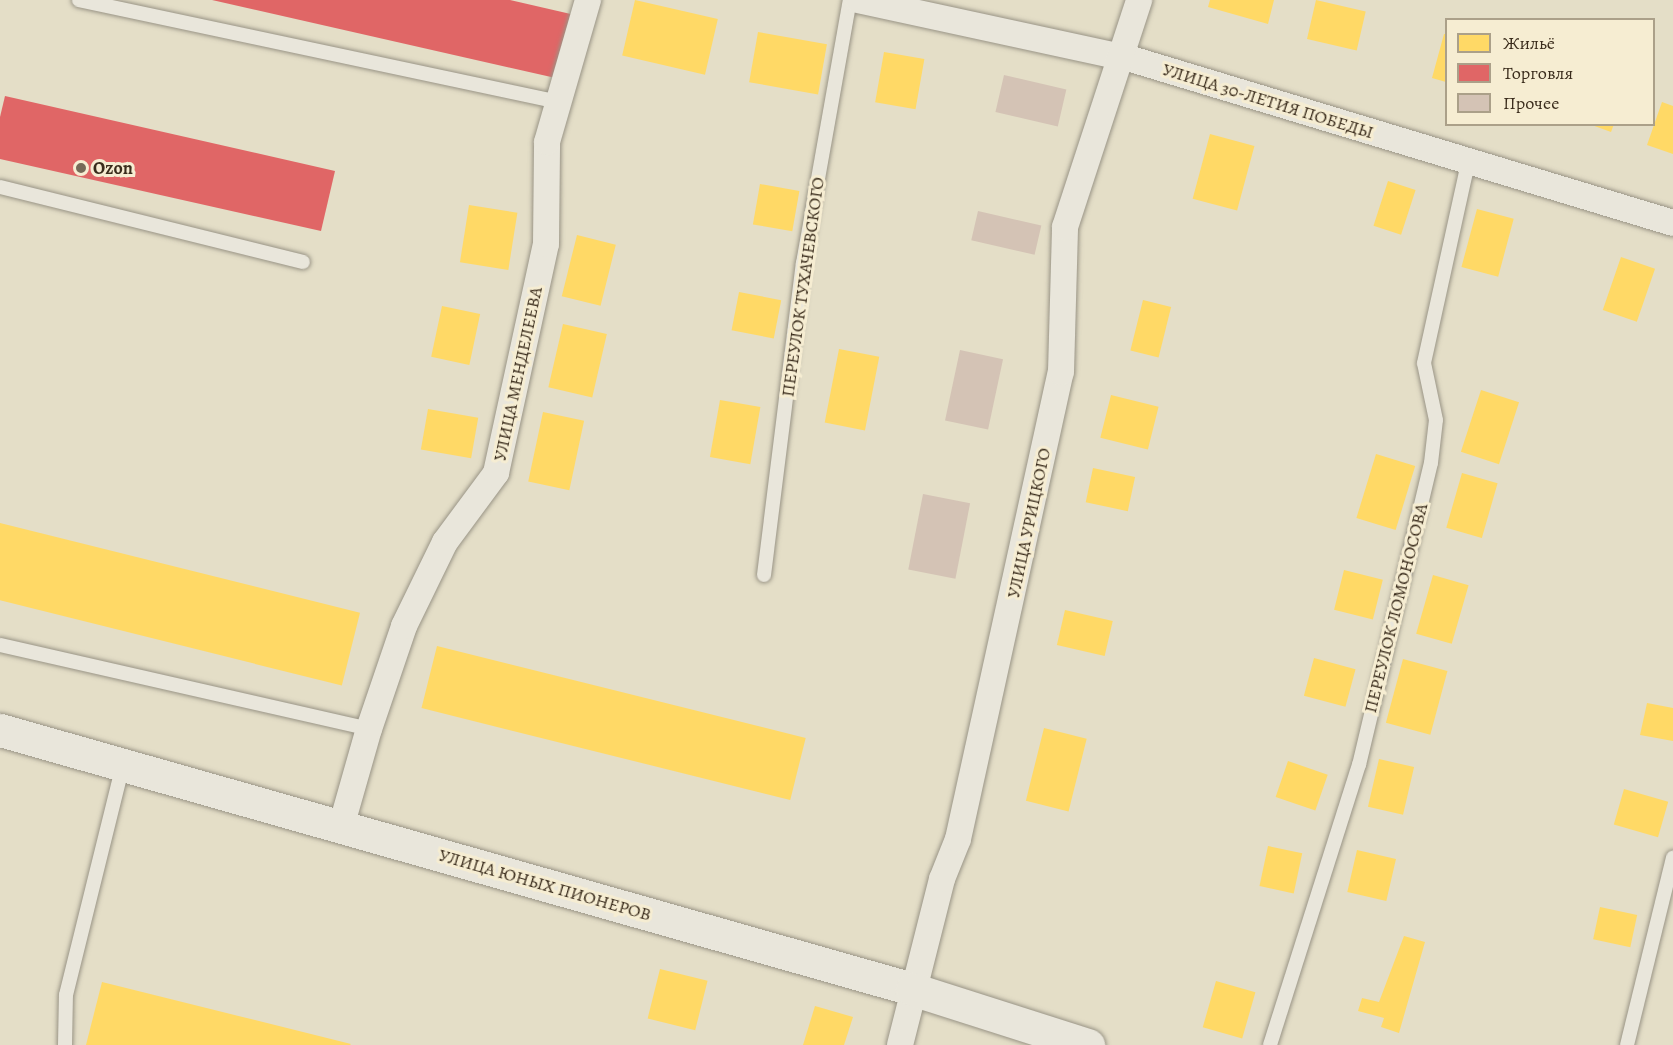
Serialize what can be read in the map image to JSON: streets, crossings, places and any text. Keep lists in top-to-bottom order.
{
  "streets": {
    "main road": ["УЛИЦА ЮНЫХ ПИОНЕРОВ"],
    "street": ["УЛИЦА 30-ЛЕТИЯ ПОБЕДЫ", "УЛИЦА МЕНДЕЛЕЕВА", "УЛИЦА УРИЦКОГО"],
    "lane": ["ПЕРЕУЛОК ТУХАЧЕВСКОГО", "ПЕРЕУЛОК ЛОМОНОСОВА"]
  },
  "crossings": [
    ["УЛИЦА 30-ЛЕТИЯ ПОБЕДЫ", "УЛИЦА УРИЦКОГО"],
    ["УЛИЦА 30-ЛЕТИЯ ПОБЕДЫ", "ПЕРЕУЛОК ЛОМОНОСОВА"],
    ["УЛИЦА МЕНДЕЛЕЕВА", "УЛИЦА ЮНЫХ ПИОНЕРОВ"],
    ["УЛИЦА УРИЦКОГО", "УЛИЦА ЮНЫХ ПИОНЕРОВ"]
  ],
  "places": ["Ozon"],
  "legend": ["Жильё", "Торговля", "Прочее"]
}
